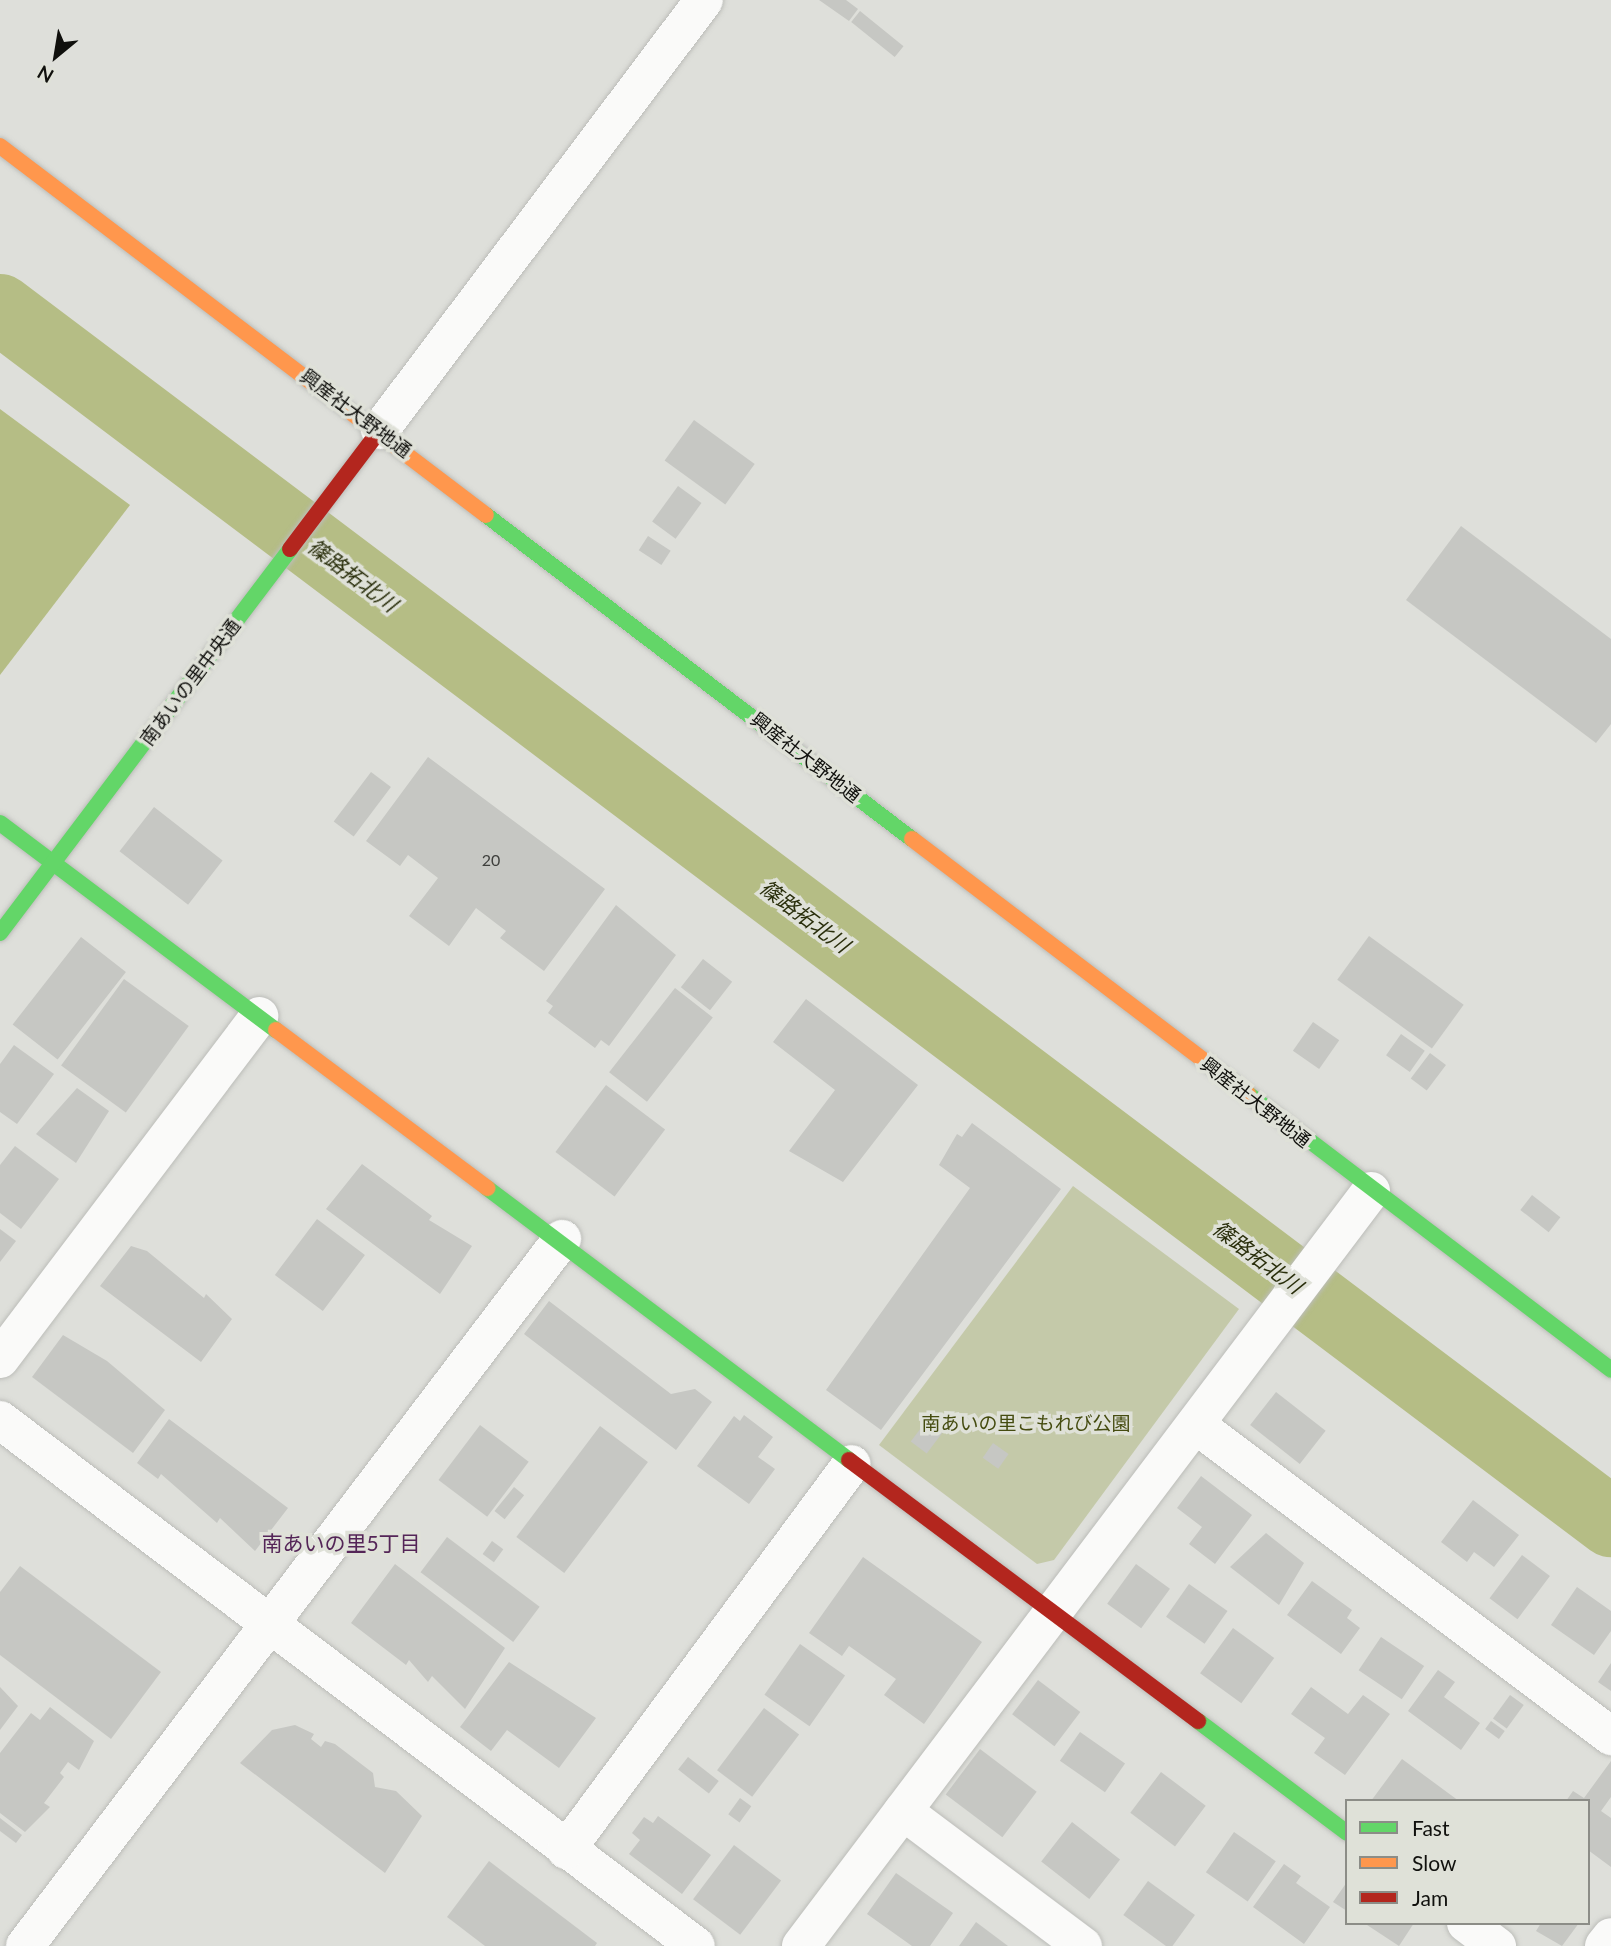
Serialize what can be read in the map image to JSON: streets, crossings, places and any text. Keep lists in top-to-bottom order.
{
  "streets": {
    "street": ["興産社大野地通", "南あいの里中央通"]
  },
  "crossings": [
    ["興産社大野地通", "南あいの里中央通"]
  ],
  "districts": ["南あいの里5丁目"],
  "water": ["篠路拓北川"],
  "parks": ["南あいの里こもれび公園"],
  "house_numbers": ["20"],
  "legend": ["Fast", "Slow", "Jam"],
  "north": "bottom left"
}
